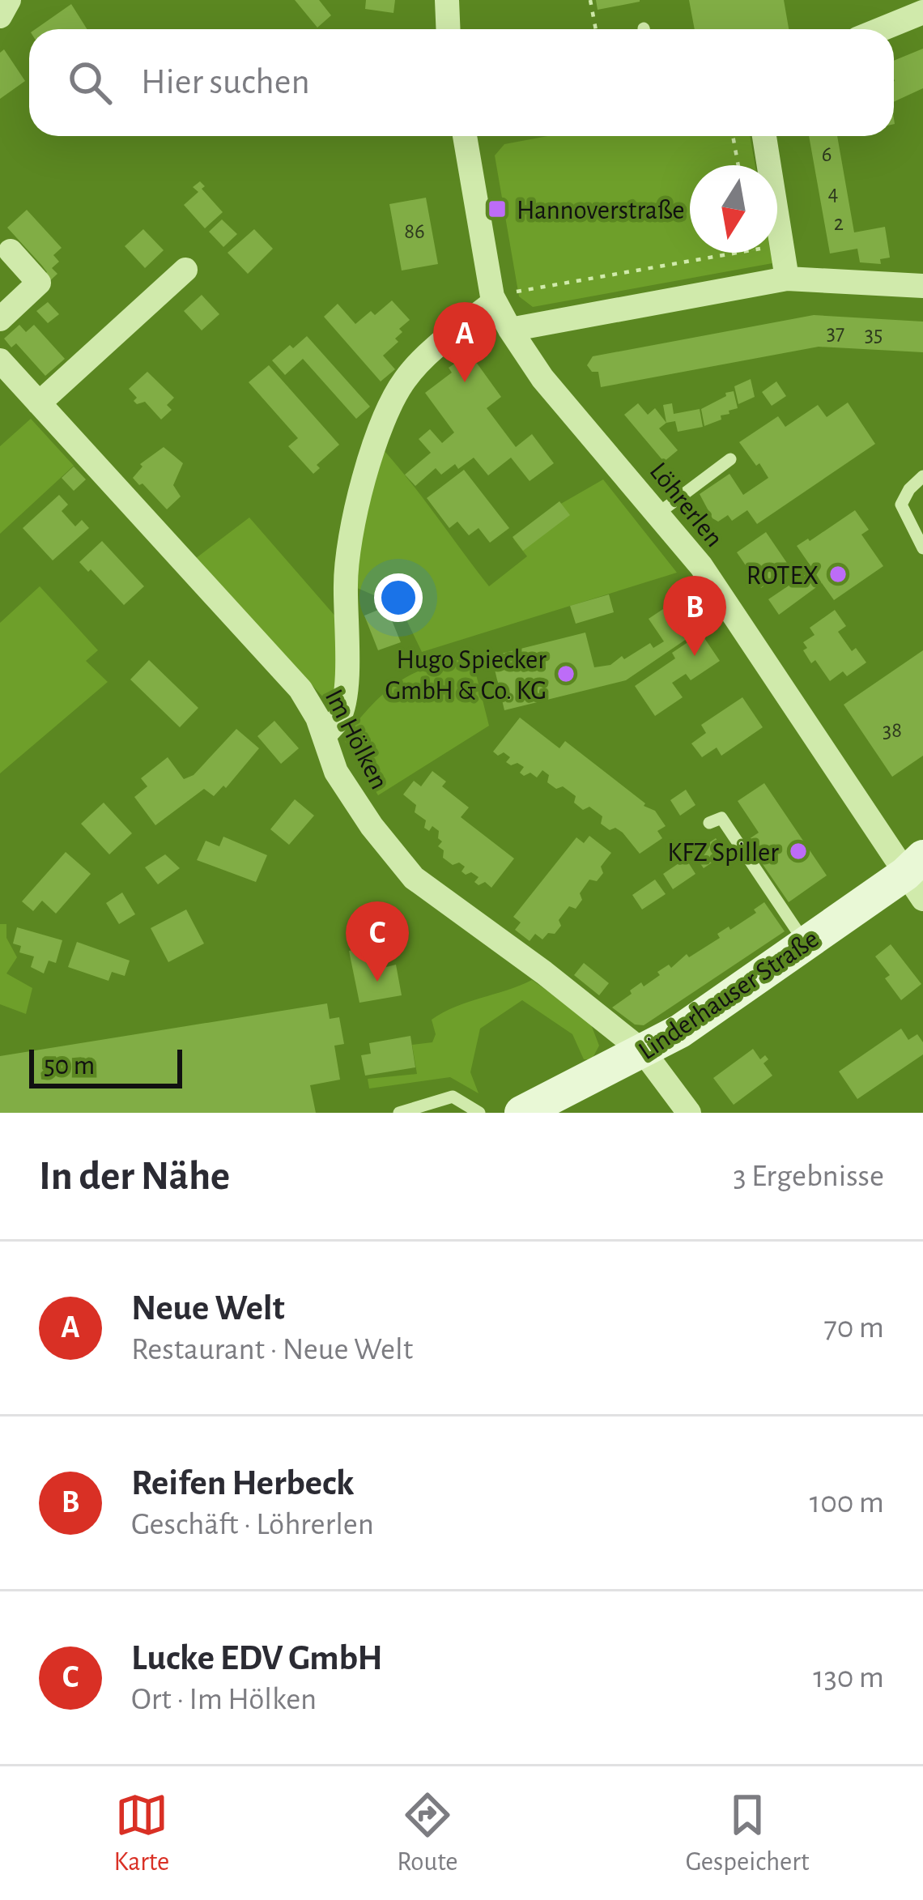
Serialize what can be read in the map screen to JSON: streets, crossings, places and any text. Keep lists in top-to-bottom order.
{
  "streets": {
    "main road": ["Linderhauser Straße"],
    "street": ["Löhrerlen", "Im Hölken"]
  },
  "crossings": [
    ["Löhrerlen", "Linderhauser Straße"],
    ["Im Hölken", "Linderhauser Straße"]
  ],
  "places": {
    "transit": ["Hannoverstraße"],
    "other": ["ROTEX", "Hugo Spiecker GmbH & Co. KG", "KFZ Spiller"]
  },
  "house_numbers": [
    "6",
    "4",
    "2",
    "86",
    "37",
    "35",
    "38"
  ],
  "scale_bar": "50 m",
  "north": "bottom",
  "page": {
    "search": "Hier suchen",
    "pins": ["A", "B", "C"],
    "scale": "50 m",
    "heading": ["In der Nähe", "3 Ergebnisse"],
    "list": [
      {
        "mark": "A",
        "name": "Neue Welt",
        "note": "Restaurant · Neue Welt",
        "value": "70 m"
      },
      {
        "mark": "B",
        "name": "Reifen Herbeck",
        "note": "Geschäft · Löhrerlen",
        "value": "100 m"
      },
      {
        "mark": "C",
        "name": "Lucke EDV GmbH",
        "note": "Ort · Im Hölken",
        "value": "130 m"
      }
    ],
    "nav": ["Karte", "Route", "Gespeichert"]
  }
}
